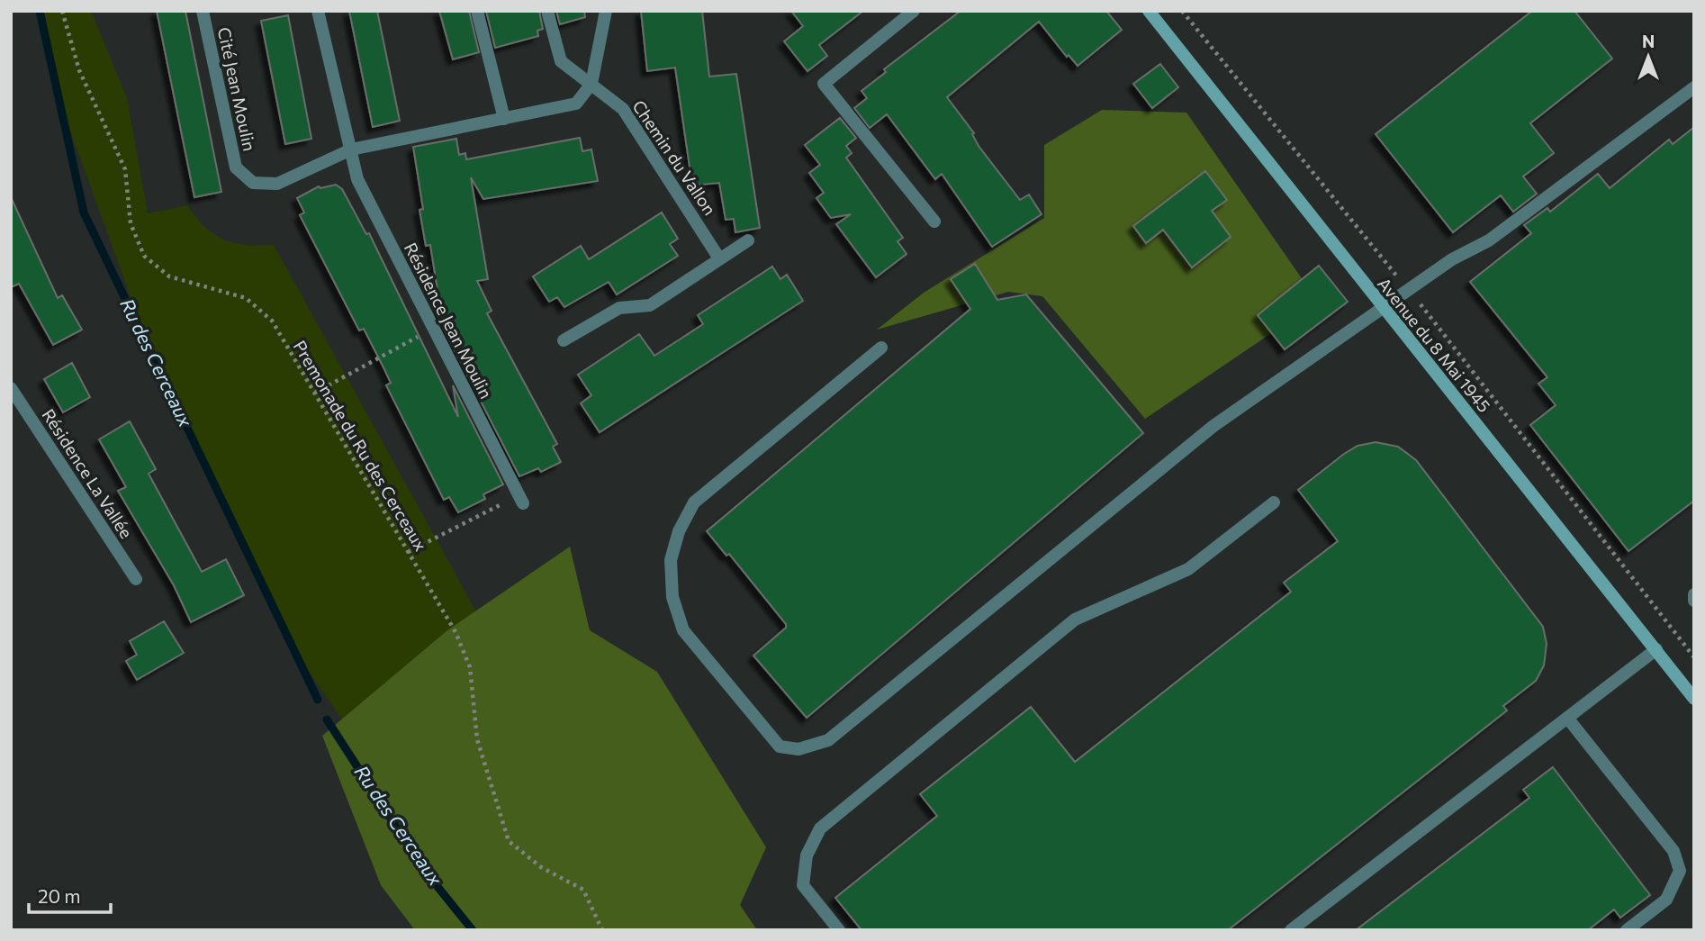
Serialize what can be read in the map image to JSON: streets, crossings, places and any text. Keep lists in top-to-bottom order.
{
  "streets": {
    "street": [
      "Cité Jean Moulin",
      "Chemin du Vallon",
      "Résidence Jean Moulin",
      "Avenue du 8 Mai 1945",
      "Résidence La Vallée"
    ],
    "path": ["Premonade du Ru des Cerceaux"]
  },
  "crossings": [
    ["Cité Jean Moulin", "Résidence Jean Moulin"]
  ],
  "water": ["Ru des Cerceaux"],
  "scale_bar": "20 m",
  "north": "top"
}
